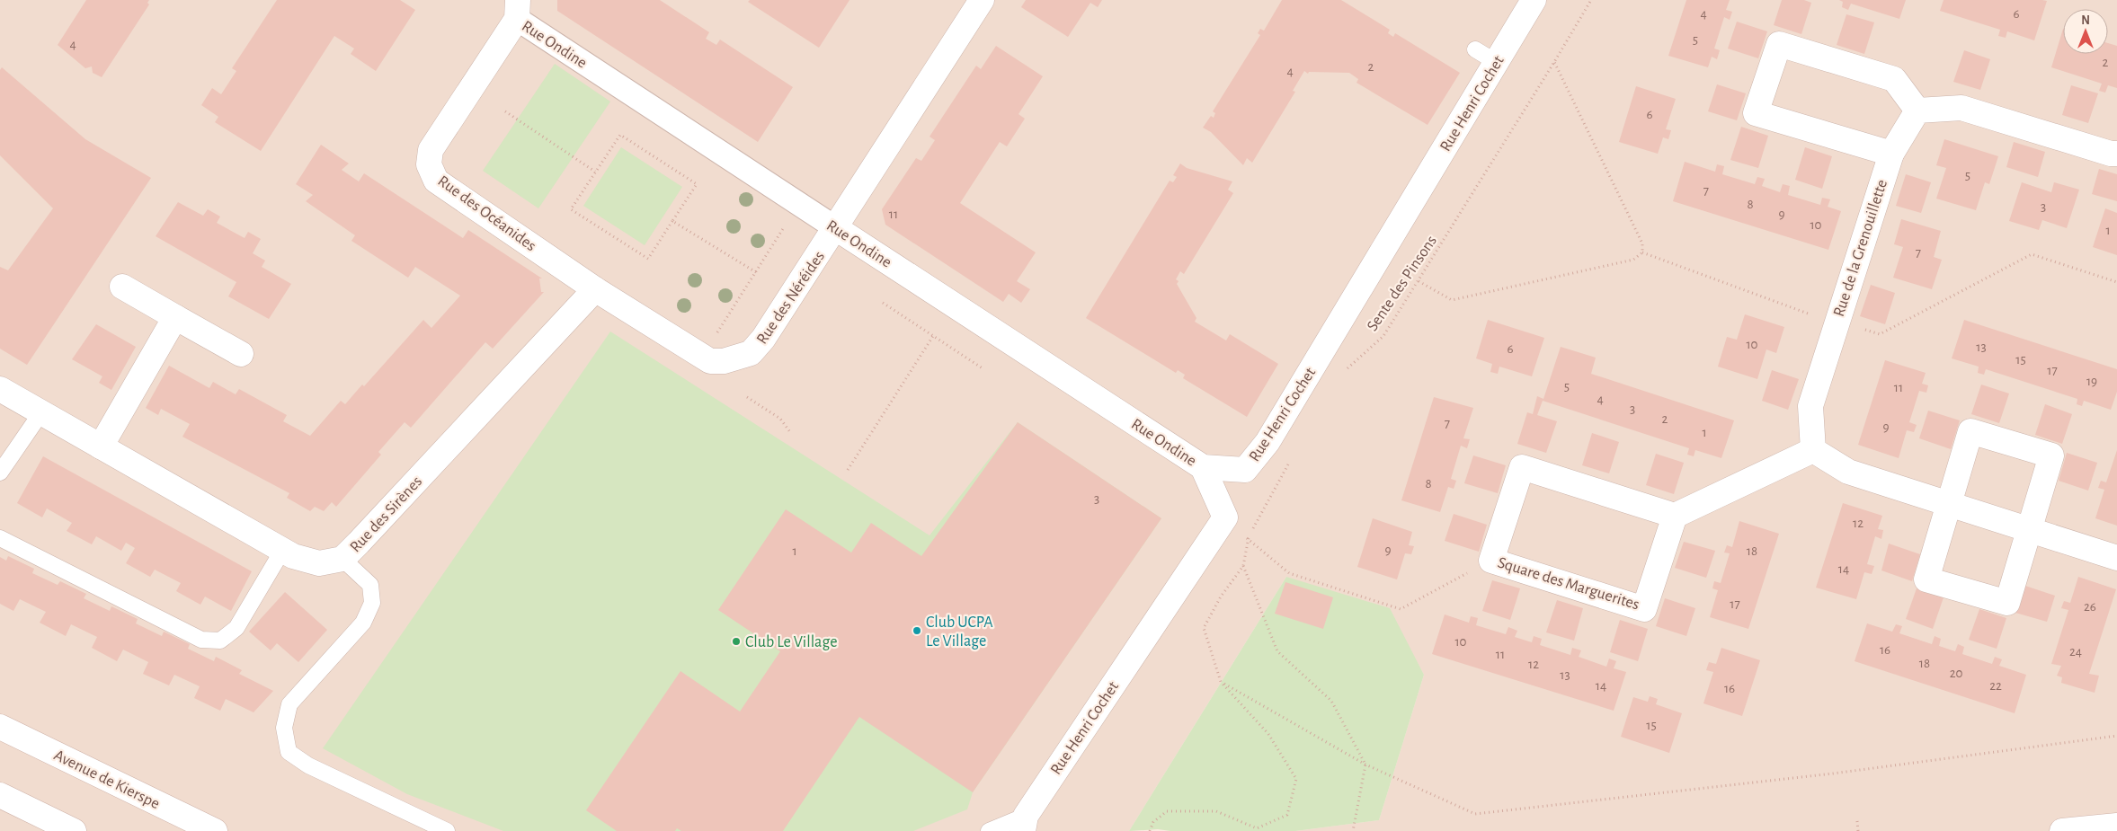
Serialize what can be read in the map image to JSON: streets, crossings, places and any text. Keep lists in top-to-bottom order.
{
  "streets": {
    "street": [
      "Rue Ondine",
      "Rue Henri Cochet",
      "Rue des Océanides",
      "Rue de la Grenouillette",
      "Rue des Néréides",
      "Rue des Sirènes",
      "Square des Marguerites",
      "Avenue de Kierspe"
    ],
    "path": ["Sente des Pinsons"]
  },
  "crossings": [
    ["Rue Ondine", "Rue Henri Cochet"],
    ["Rue Ondine", "Rue des Océanides"],
    ["Rue Ondine", "Rue des Néréides"],
    ["Rue des Océanides", "Rue des Néréides"],
    ["Rue des Océanides", "Rue des Sirènes"],
    ["Rue des Néréides", "Rue des Sirènes"]
  ],
  "places": ["Club UCPA Le Village", "Club Le Village"],
  "house_numbers": [
    "4",
    "6",
    "5",
    "4",
    "2",
    "2",
    "4",
    "6",
    "5",
    "7",
    "8",
    "3",
    "11",
    "9",
    "10",
    "1",
    "7",
    "10",
    "13",
    "6",
    "15",
    "17",
    "19",
    "5",
    "11",
    "4",
    "3",
    "2",
    "7",
    "9",
    "1",
    "8",
    "3",
    "12",
    "9",
    "1",
    "18",
    "14",
    "17",
    "26",
    "10",
    "16",
    "24",
    "11",
    "18",
    "12",
    "20",
    "13",
    "14",
    "22",
    "16",
    "15"
  ],
  "north": "top"
}
